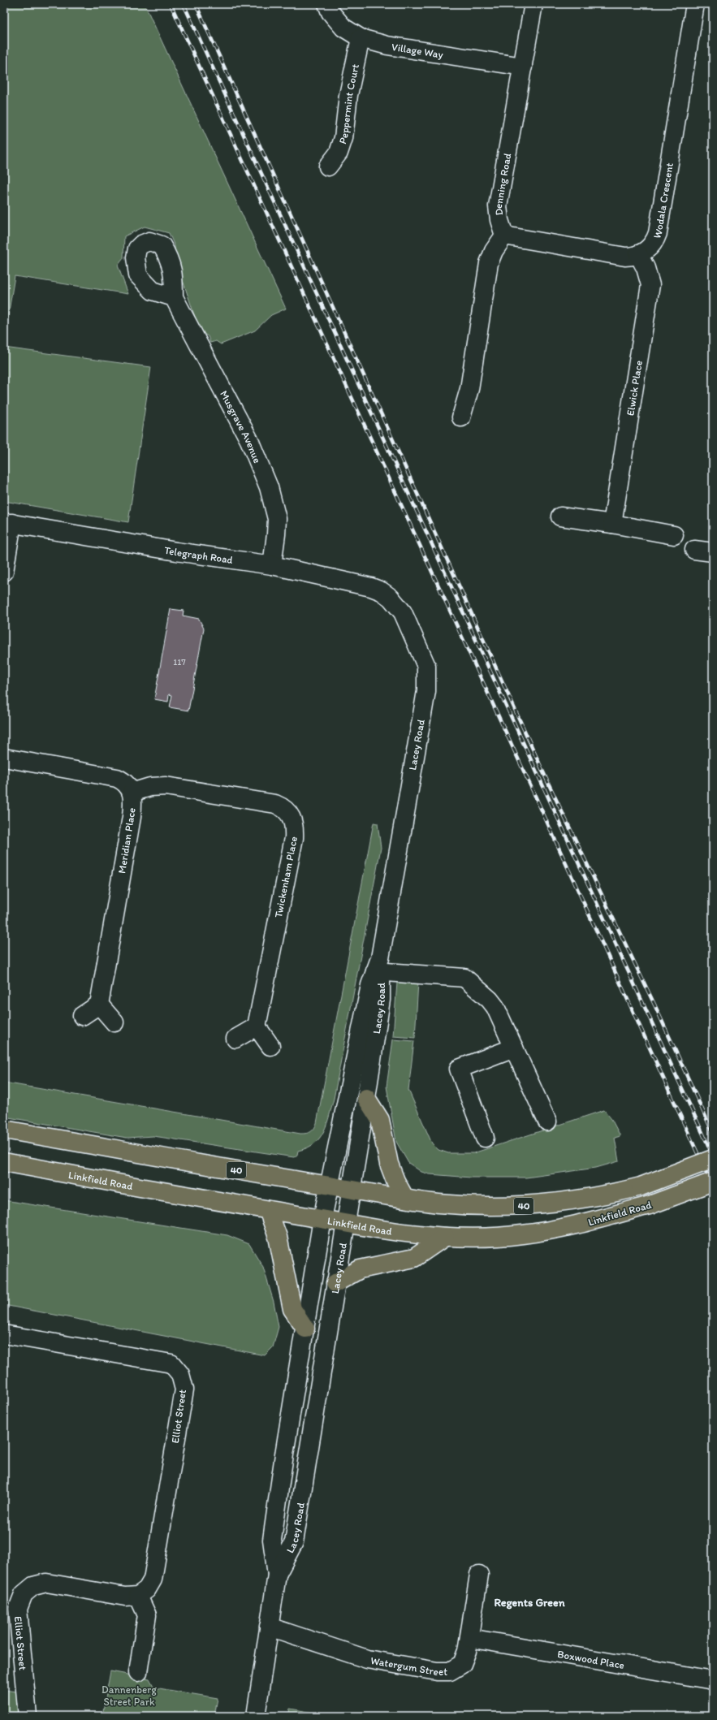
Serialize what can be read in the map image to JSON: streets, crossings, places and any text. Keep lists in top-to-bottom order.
{
  "streets": {
    "main road": ["40", "Linkfield Road"],
    "street": [
      "Village Way",
      "Peppermint Court",
      "Denning Road",
      "Wodala Crescent",
      "Elwick Place",
      "Musgrave Avenue",
      "Telegraph Road",
      "Lacey Road",
      "Meridian Place",
      "Twickenham Place",
      "Elliot Street",
      "Boxwood Place",
      "Watergum Street"
    ]
  },
  "crossings": [
    ["Village Way", "Peppermint Court"],
    ["Village Way", "Denning Road"],
    ["Denning Road", "Wodala Crescent"],
    ["Wodala Crescent", "Elwick Place"],
    ["Musgrave Avenue", "Telegraph Road"],
    ["Telegraph Road", "Lacey Road"],
    ["Lacey Road", "Linkfield Road"],
    ["Lacey Road", "Watergum Street"],
    ["Meridian Place", "Twickenham Place"],
    ["Boxwood Place", "Watergum Street"]
  ],
  "districts": ["Regents Green"],
  "parks": ["Dannenberg Street Park"],
  "house_numbers": ["117"]
}
